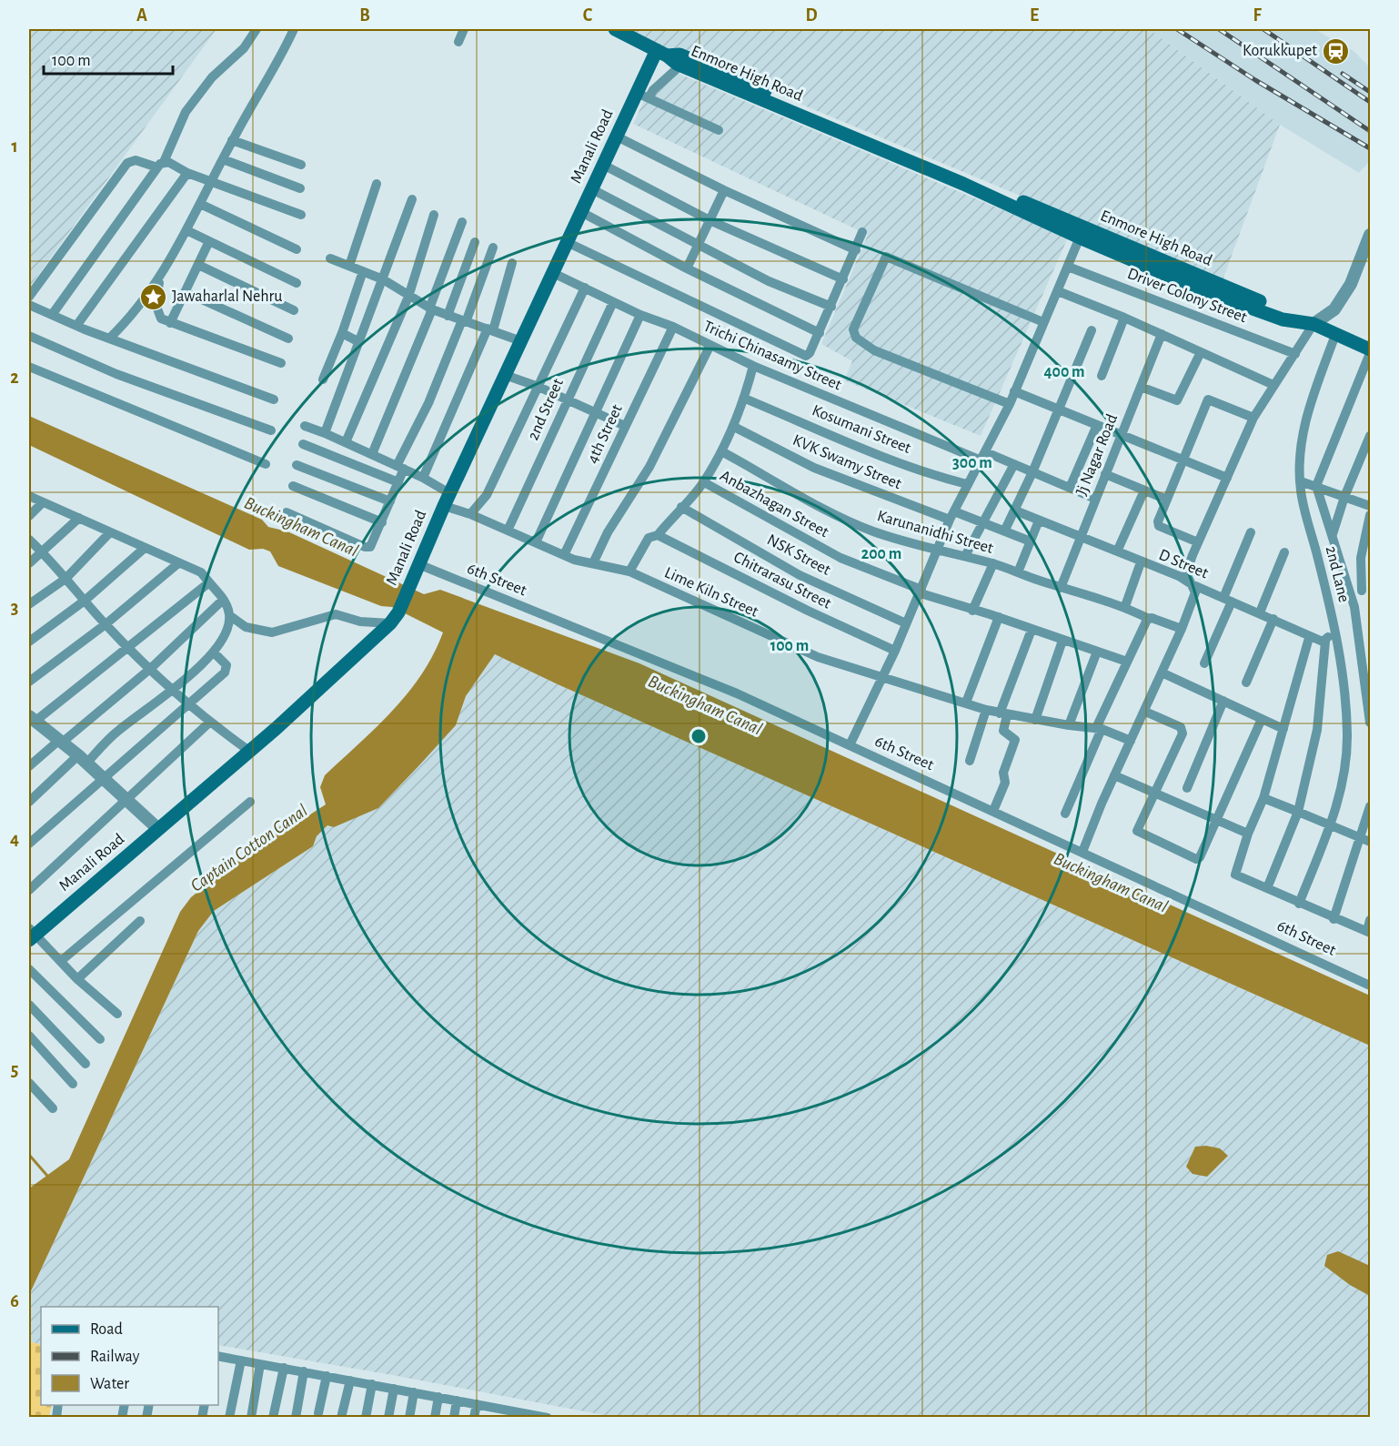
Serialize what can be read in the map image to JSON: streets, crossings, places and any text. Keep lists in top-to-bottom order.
{
  "streets": {
    "main road": ["Enmore High Road", "Manali Road"],
    "street": [
      "Driver Colony Street",
      "Trichi Chinasamy Street",
      "2nd Street",
      "Kosumani Street",
      "4th Street",
      "Jj Nagar Road",
      "KVK Swamy Street",
      "Anbazhagan Street",
      "Karunanidhi Street",
      "NSK Street",
      "D Street",
      "2nd Lane",
      "6th Street",
      "Chitrarasu Street",
      "Lime Kiln Street"
    ]
  },
  "crossings": [
    ["Enmore High Road", "Manali Road"],
    ["Enmore High Road", "2nd Lane"],
    ["Manali Road", "Trichi Chinasamy Street"],
    ["Manali Road", "6th Street"],
    ["Manali Road", "Lime Kiln Street"],
    ["Trichi Chinasamy Street", "2nd Street"],
    ["Trichi Chinasamy Street", "4th Street"],
    ["Trichi Chinasamy Street", "Jj Nagar Road"],
    ["2nd Street", "Lime Kiln Street"],
    ["4th Street", "Lime Kiln Street"],
    ["Jj Nagar Road", "Karunanidhi Street"],
    ["Jj Nagar Road", "D Street"]
  ],
  "water": ["Buckingham Canal", "Captain Cotton Canal"],
  "places": {
    "station": ["Korukkupet"],
    "place": ["Jawaharlal Nehru"]
  },
  "legend": ["Road", "Railway", "Water"],
  "scale_bar": "100 m",
  "grid": {
    "columns": [
      "A",
      "B",
      "C",
      "D",
      "E",
      "F"
    ],
    "rows": [
      "1",
      "2",
      "3",
      "4",
      "5",
      "6"
    ]
  },
  "rings": [
    "400 m",
    "300 m",
    "200 m",
    "100 m"
  ]
}
